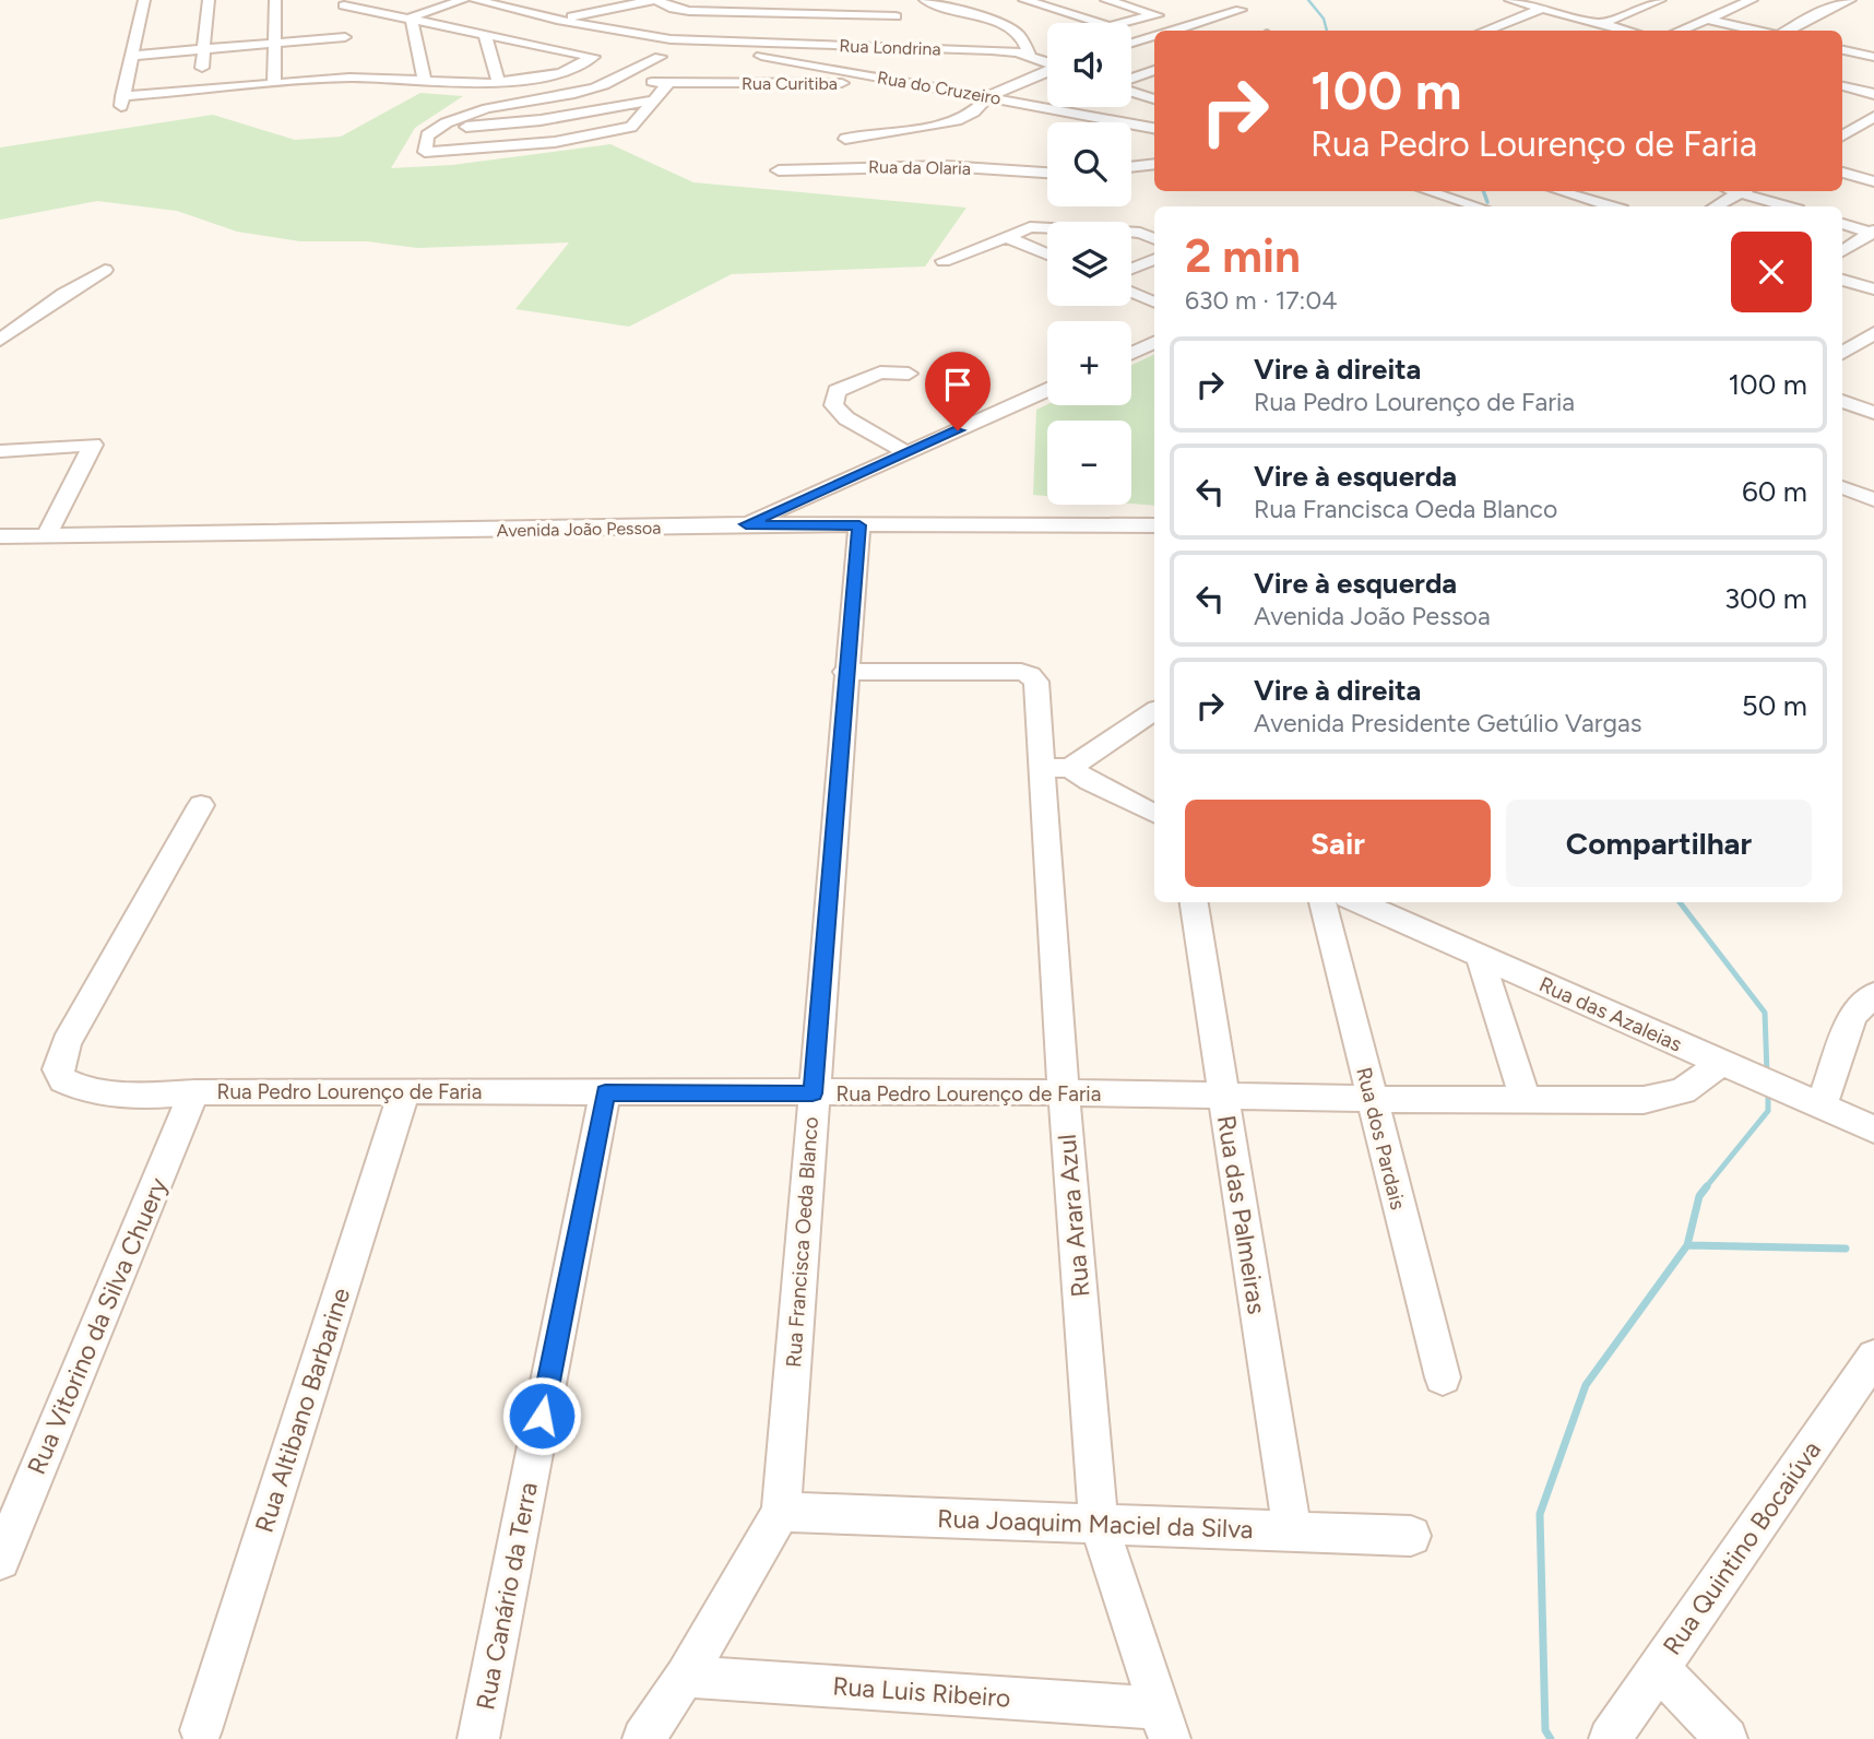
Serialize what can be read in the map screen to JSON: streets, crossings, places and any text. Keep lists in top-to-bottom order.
{
  "streets": {
    "street": [
      "Rua Londrina",
      "Rua Curitiba",
      "Rua do Cruzeiro",
      "Rua da Olaria",
      "Avenida João Pessoa",
      "Rua das Azaleias",
      "Rua Pedro Lourenço de Faria",
      "Rua dos Pardais",
      "Rua das Palmeiras",
      "Rua Arara Azul",
      "Rua Francisca Oeda Blanco",
      "Rua Vitorino da Silva Chuery",
      "Rua Altibano Barbarine",
      "Rua Joaquim Maciel da Silva",
      "Rua Quintino Bocaiúva",
      "Rua Canário da Terra",
      "Rua Luis Ribeiro"
    ]
  },
  "crossings": [
    ["Rua Londrina", "Rua do Cruzeiro"],
    ["Rua Curitiba", "Rua do Cruzeiro"],
    ["Avenida João Pessoa", "Rua Francisca Oeda Blanco"],
    ["Rua das Azaleias", "Rua Pedro Lourenço de Faria"],
    ["Rua Pedro Lourenço de Faria", "Rua dos Pardais"],
    ["Rua Pedro Lourenço de Faria", "Rua das Palmeiras"],
    ["Rua Pedro Lourenço de Faria", "Rua Arara Azul"],
    ["Rua Pedro Lourenço de Faria", "Rua Francisca Oeda Blanco"],
    ["Rua Pedro Lourenço de Faria", "Rua Vitorino da Silva Chuery"],
    ["Rua Pedro Lourenço de Faria", "Rua Altibano Barbarine"],
    ["Rua Pedro Lourenço de Faria", "Rua Canário da Terra"],
    ["Rua das Palmeiras", "Rua Joaquim Maciel da Silva"],
    ["Rua Arara Azul", "Rua Francisca Oeda Blanco"],
    ["Rua Arara Azul", "Rua Joaquim Maciel da Silva"],
    ["Rua Arara Azul", "Rua Luis Ribeiro"],
    ["Rua Francisca Oeda Blanco", "Rua Joaquim Maciel da Silva"],
    ["Rua Francisca Oeda Blanco", "Rua Luis Ribeiro"]
  ],
  "page": {
    "map_buttons": ["+", "−"],
    "turn": ["100 m", "Rua Pedro Lourenço de Faria"],
    "heading": ["2 min", "630 m · 17:04"],
    "list": [
      {
        "name": "Vire à direita",
        "note": "Rua Pedro Lourenço de Faria",
        "value": "100 m"
      },
      {
        "name": "Vire à esquerda",
        "note": "Rua Francisca Oeda Blanco",
        "value": "60 m"
      },
      {
        "name": "Vire à esquerda",
        "note": "Avenida João Pessoa",
        "value": "300 m"
      },
      {
        "name": "Vire à direita",
        "note": "Avenida Presidente Getúlio Vargas",
        "value": "50 m"
      }
    ],
    "buttons": ["Sair", "Compartilhar"]
  }
}
